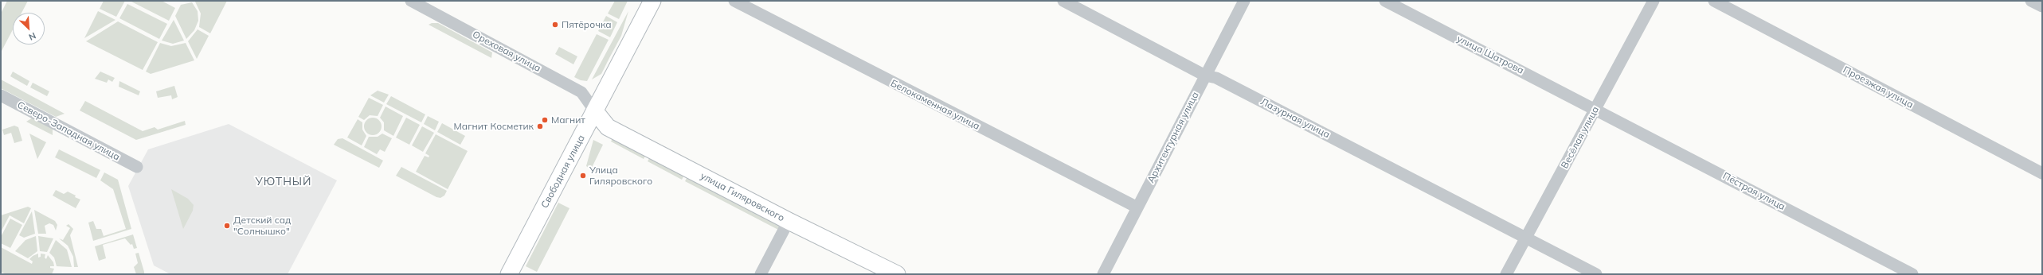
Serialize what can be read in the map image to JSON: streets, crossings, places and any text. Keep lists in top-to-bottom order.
{
  "streets": {
    "street": [
      "Ореховая улица",
      "улица Шатрова",
      "Проезжая улица",
      "Белокаменная улица",
      "Лазурная улица",
      "Северо-Западная улица",
      "Архитектурная улица",
      "Весёлая улица",
      "Свободная улица",
      "Пёстрая улица",
      "улица Гиляровского"
    ]
  },
  "crossings": [
    ["Ореховая улица", "Свободная улица"],
    ["Ореховая улица", "улица Гиляровского"],
    ["улица Шатрова", "Весёлая улица"],
    ["улица Шатрова", "Пёстрая улица"],
    ["Белокаменная улица", "Архитектурная улица"],
    ["Лазурная улица", "Архитектурная улица"],
    ["Лазурная улица", "Весёлая улица"],
    ["Весёлая улица", "Пёстрая улица"],
    ["Свободная улица", "улица Гиляровского"]
  ],
  "districts": ["УЮТНЫЙ"],
  "places": [
    "Пятёрочка",
    "Магнит",
    "Магнит Косметик",
    "Улица Гиляровского",
    "Детский сад \"Солнышко\""
  ],
  "north": "bottom right"
}
